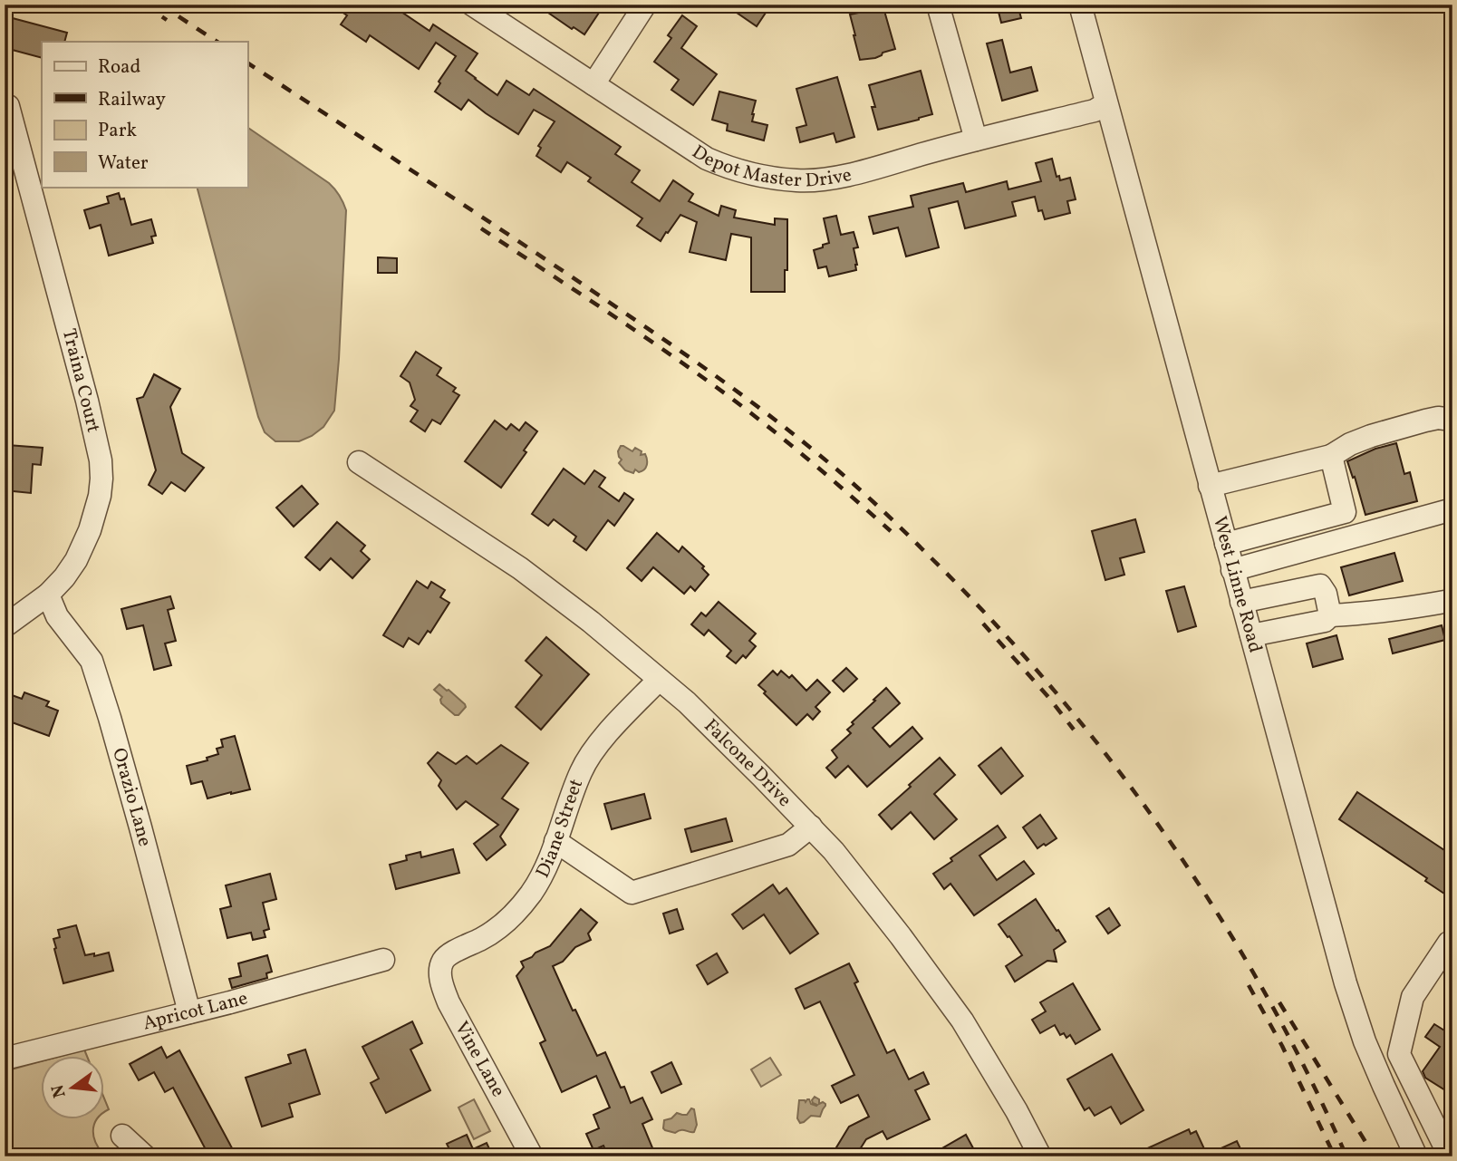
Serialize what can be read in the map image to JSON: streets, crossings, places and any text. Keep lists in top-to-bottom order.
{
  "streets": {
    "street": [
      "Depot Master Drive",
      "Traina Court",
      "West Linne Road",
      "Falcone Drive",
      "Orazio Lane",
      "Diane Street",
      "Apricot Lane",
      "Vine Lane"
    ]
  },
  "crossings": [
    ["Depot Master Drive", "West Linne Road"],
    ["Traina Court", "Orazio Lane"],
    ["Falcone Drive", "Diane Street"],
    ["Orazio Lane", "Apricot Lane"],
    ["Diane Street", "Vine Lane"]
  ],
  "legend": [
    "Road",
    "Railway",
    "Park",
    "Water"
  ],
  "north": "left"
}
